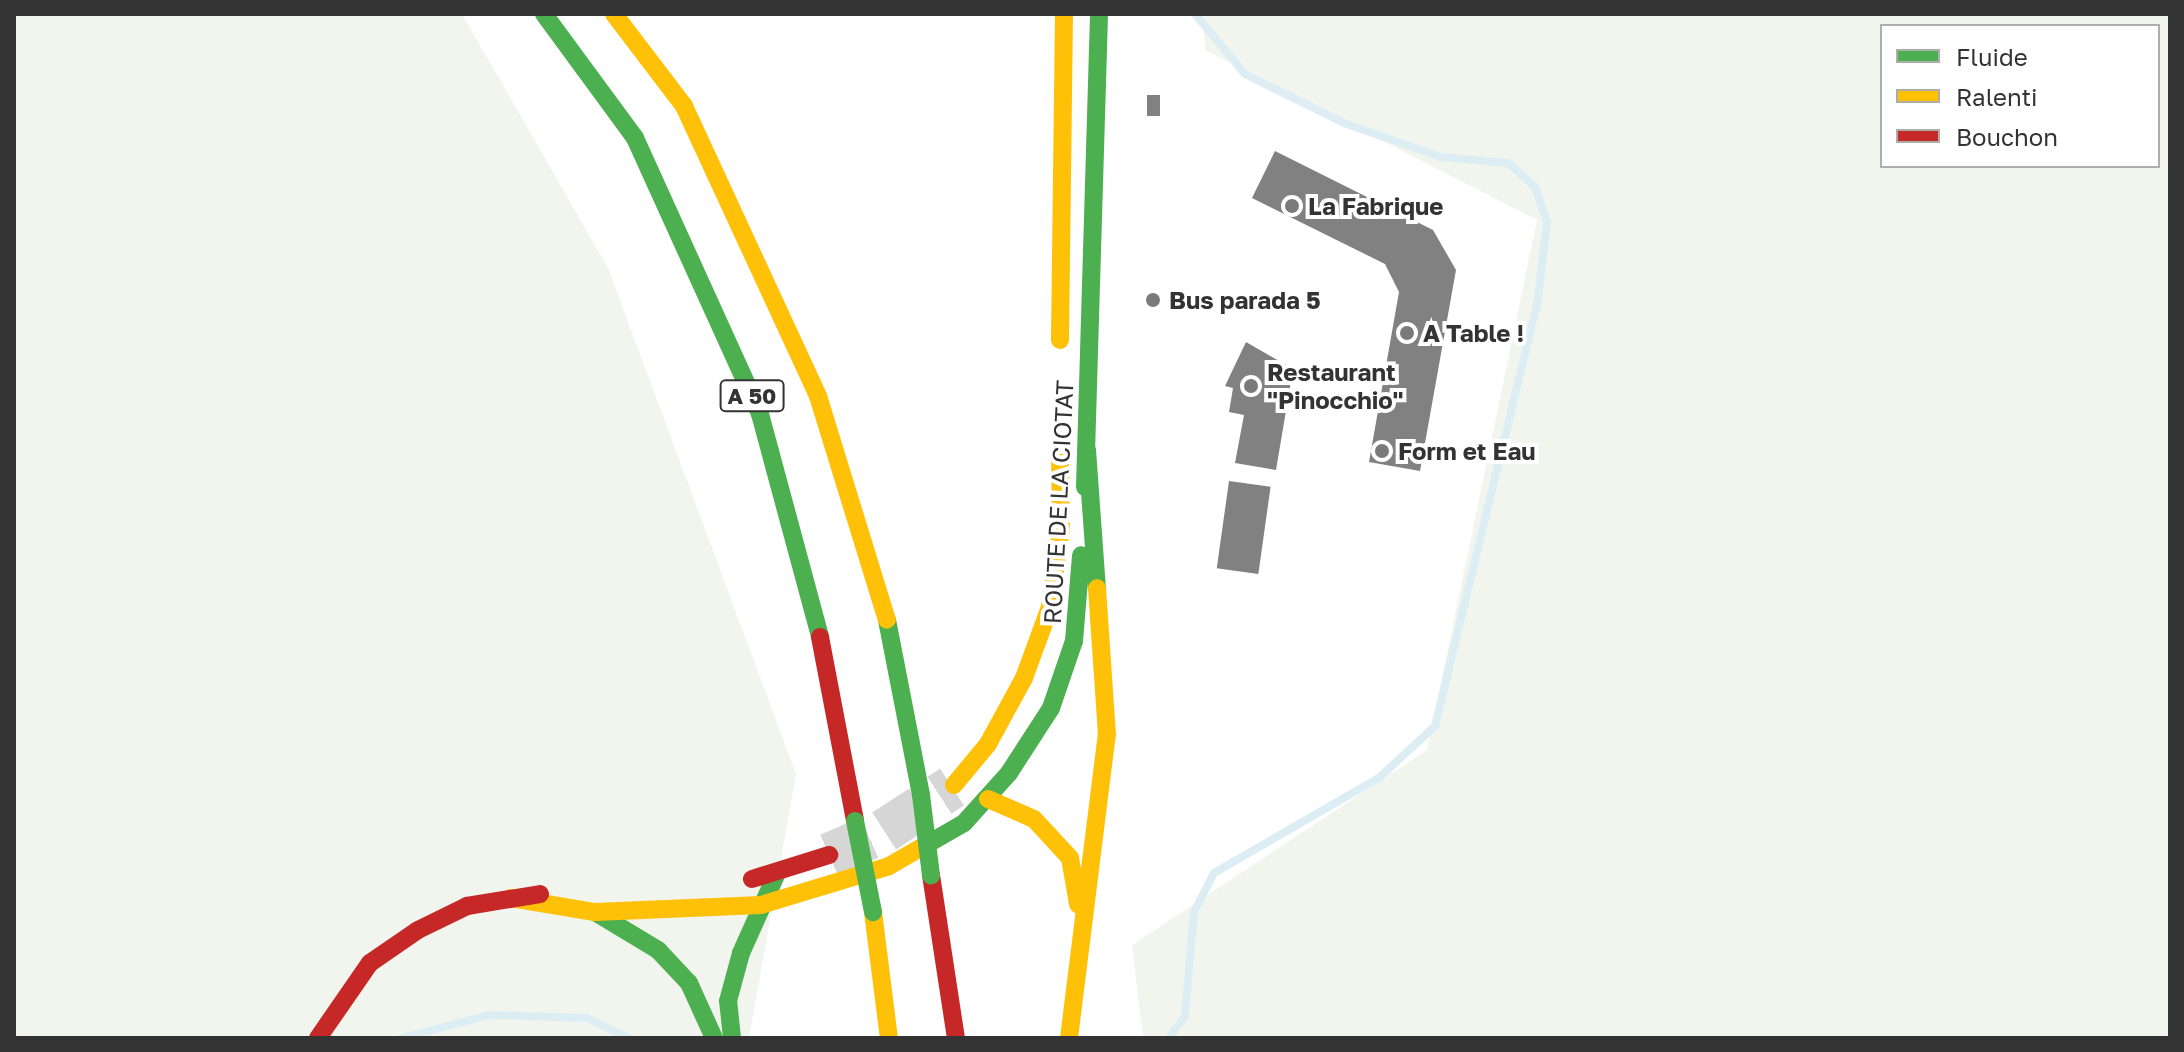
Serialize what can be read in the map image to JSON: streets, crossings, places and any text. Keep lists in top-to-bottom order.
{
  "streets": {
    "main road": ["A 50", "ROUTE DE LA CIOTAT"]
  },
  "places": [
    "La Fabrique",
    "Bus parada 5",
    "A Table !",
    "Restaurant \"Pinocchio\"",
    "Form et Eau"
  ],
  "legend": ["Fluide", "Ralenti", "Bouchon"]
}
